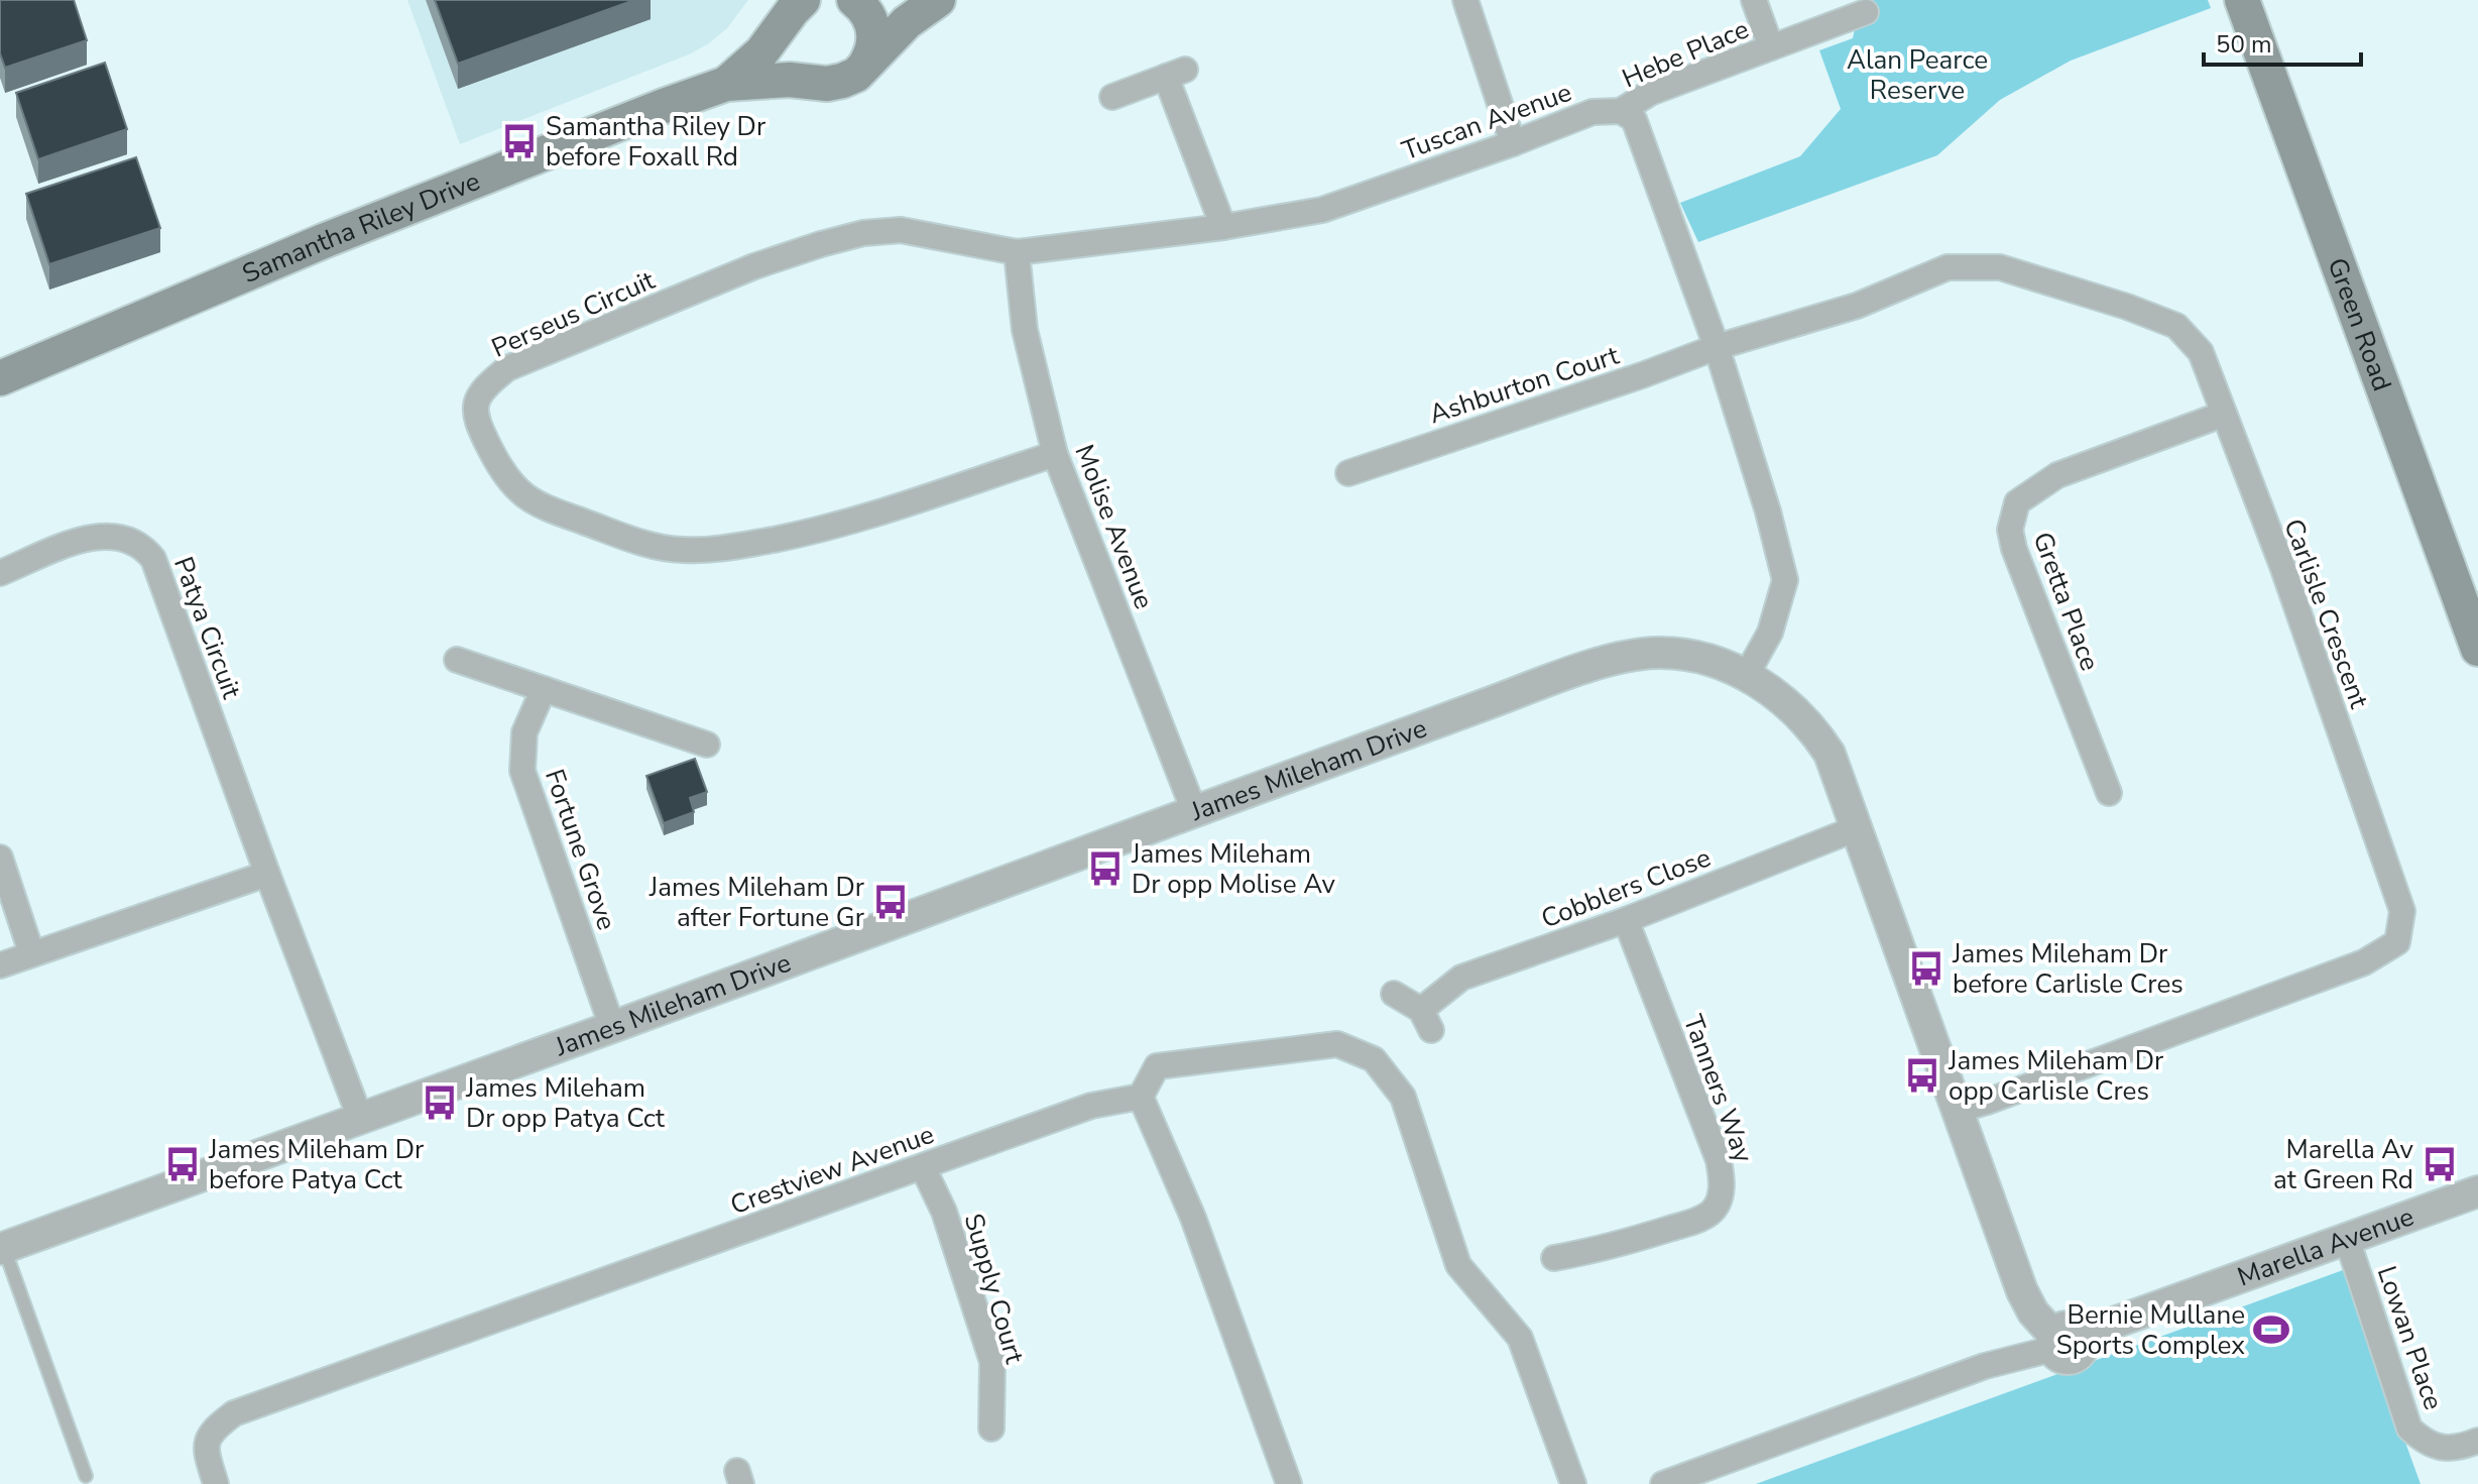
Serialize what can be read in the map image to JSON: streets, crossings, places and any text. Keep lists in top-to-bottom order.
{
  "streets": {
    "main road": ["Samantha Riley Drive", "Green Road"],
    "street": [
      "Hebe Place",
      "Tuscan Avenue",
      "Perseus Circuit",
      "Ashburton Court",
      "Molise Avenue",
      "Gretta Place",
      "Carlisle Crescent",
      "Patya Circuit",
      "James Mileham Drive",
      "Fortune Grove",
      "Cobblers Close",
      "Tanners Way",
      "Crestview Avenue",
      "Marella Avenue",
      "Supply Court",
      "Lowan Place"
    ]
  },
  "crossings": [
    ["Hebe Place", "Tuscan Avenue"],
    ["Tuscan Avenue", "Perseus Circuit"],
    ["Tuscan Avenue", "Molise Avenue"],
    ["Perseus Circuit", "Molise Avenue"],
    ["Ashburton Court", "Carlisle Crescent"],
    ["Molise Avenue", "James Mileham Drive"],
    ["Gretta Place", "Carlisle Crescent"],
    ["Carlisle Crescent", "James Mileham Drive"],
    ["Patya Circuit", "James Mileham Drive"],
    ["James Mileham Drive", "Fortune Grove"],
    ["James Mileham Drive", "Cobblers Close"],
    ["James Mileham Drive", "Marella Avenue"],
    ["Cobblers Close", "Tanners Way"],
    ["Crestview Avenue", "Supply Court"],
    ["Marella Avenue", "Lowan Place"]
  ],
  "parks": ["Alan Pearce Reserve"],
  "places": {
    "bus stop": [
      "Samantha Riley Dr before Foxall Rd",
      "James Mileham Dr opp Molise Av",
      "James Mileham Dr after Fortune Gr",
      "James Mileham Dr before Carlisle Cres",
      "James Mileham Dr opp Carlisle Cres",
      "James Mileham Dr opp Patya Cct",
      "James Mileham Dr before Patya Cct",
      "Marella Av at Green Rd"
    ],
    "sports": ["Bernie Mullane Sports Complex"]
  },
  "scale_bar": "50 m"
}
